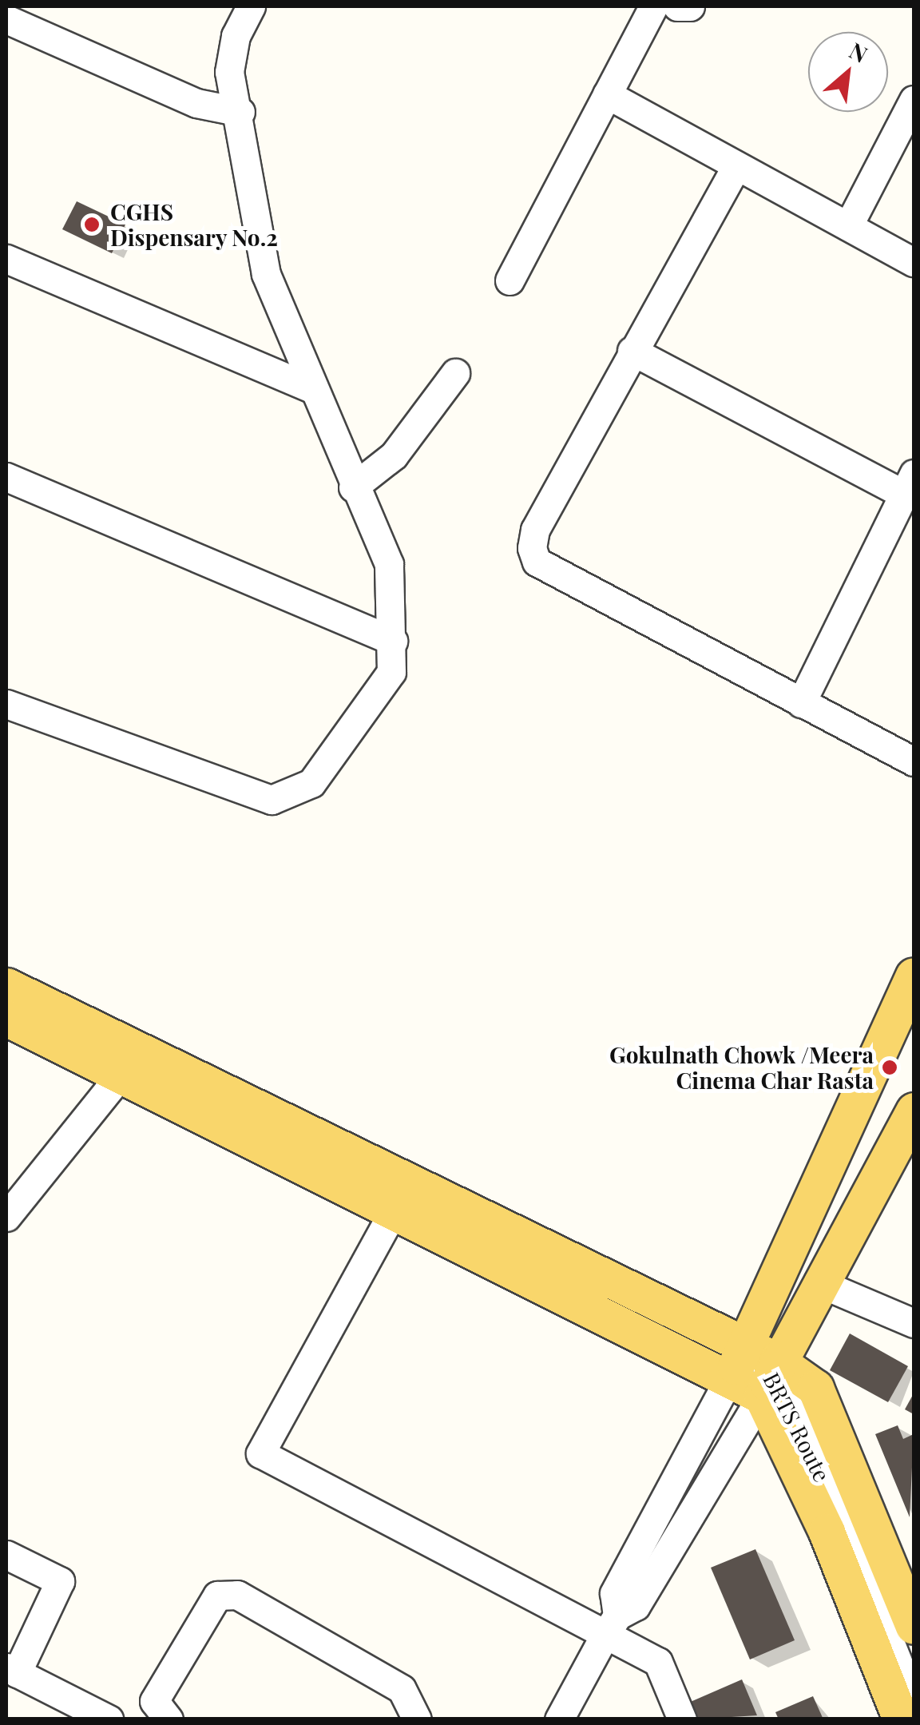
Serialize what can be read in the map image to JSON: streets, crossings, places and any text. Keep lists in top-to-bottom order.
{
  "streets": {
    "street": ["BRTS Route"]
  },
  "places": ["CGHS Dispensary No.2", "Gokulnath Chowk /Meera Cinema Char Rasta"],
  "north": "top right"
}
